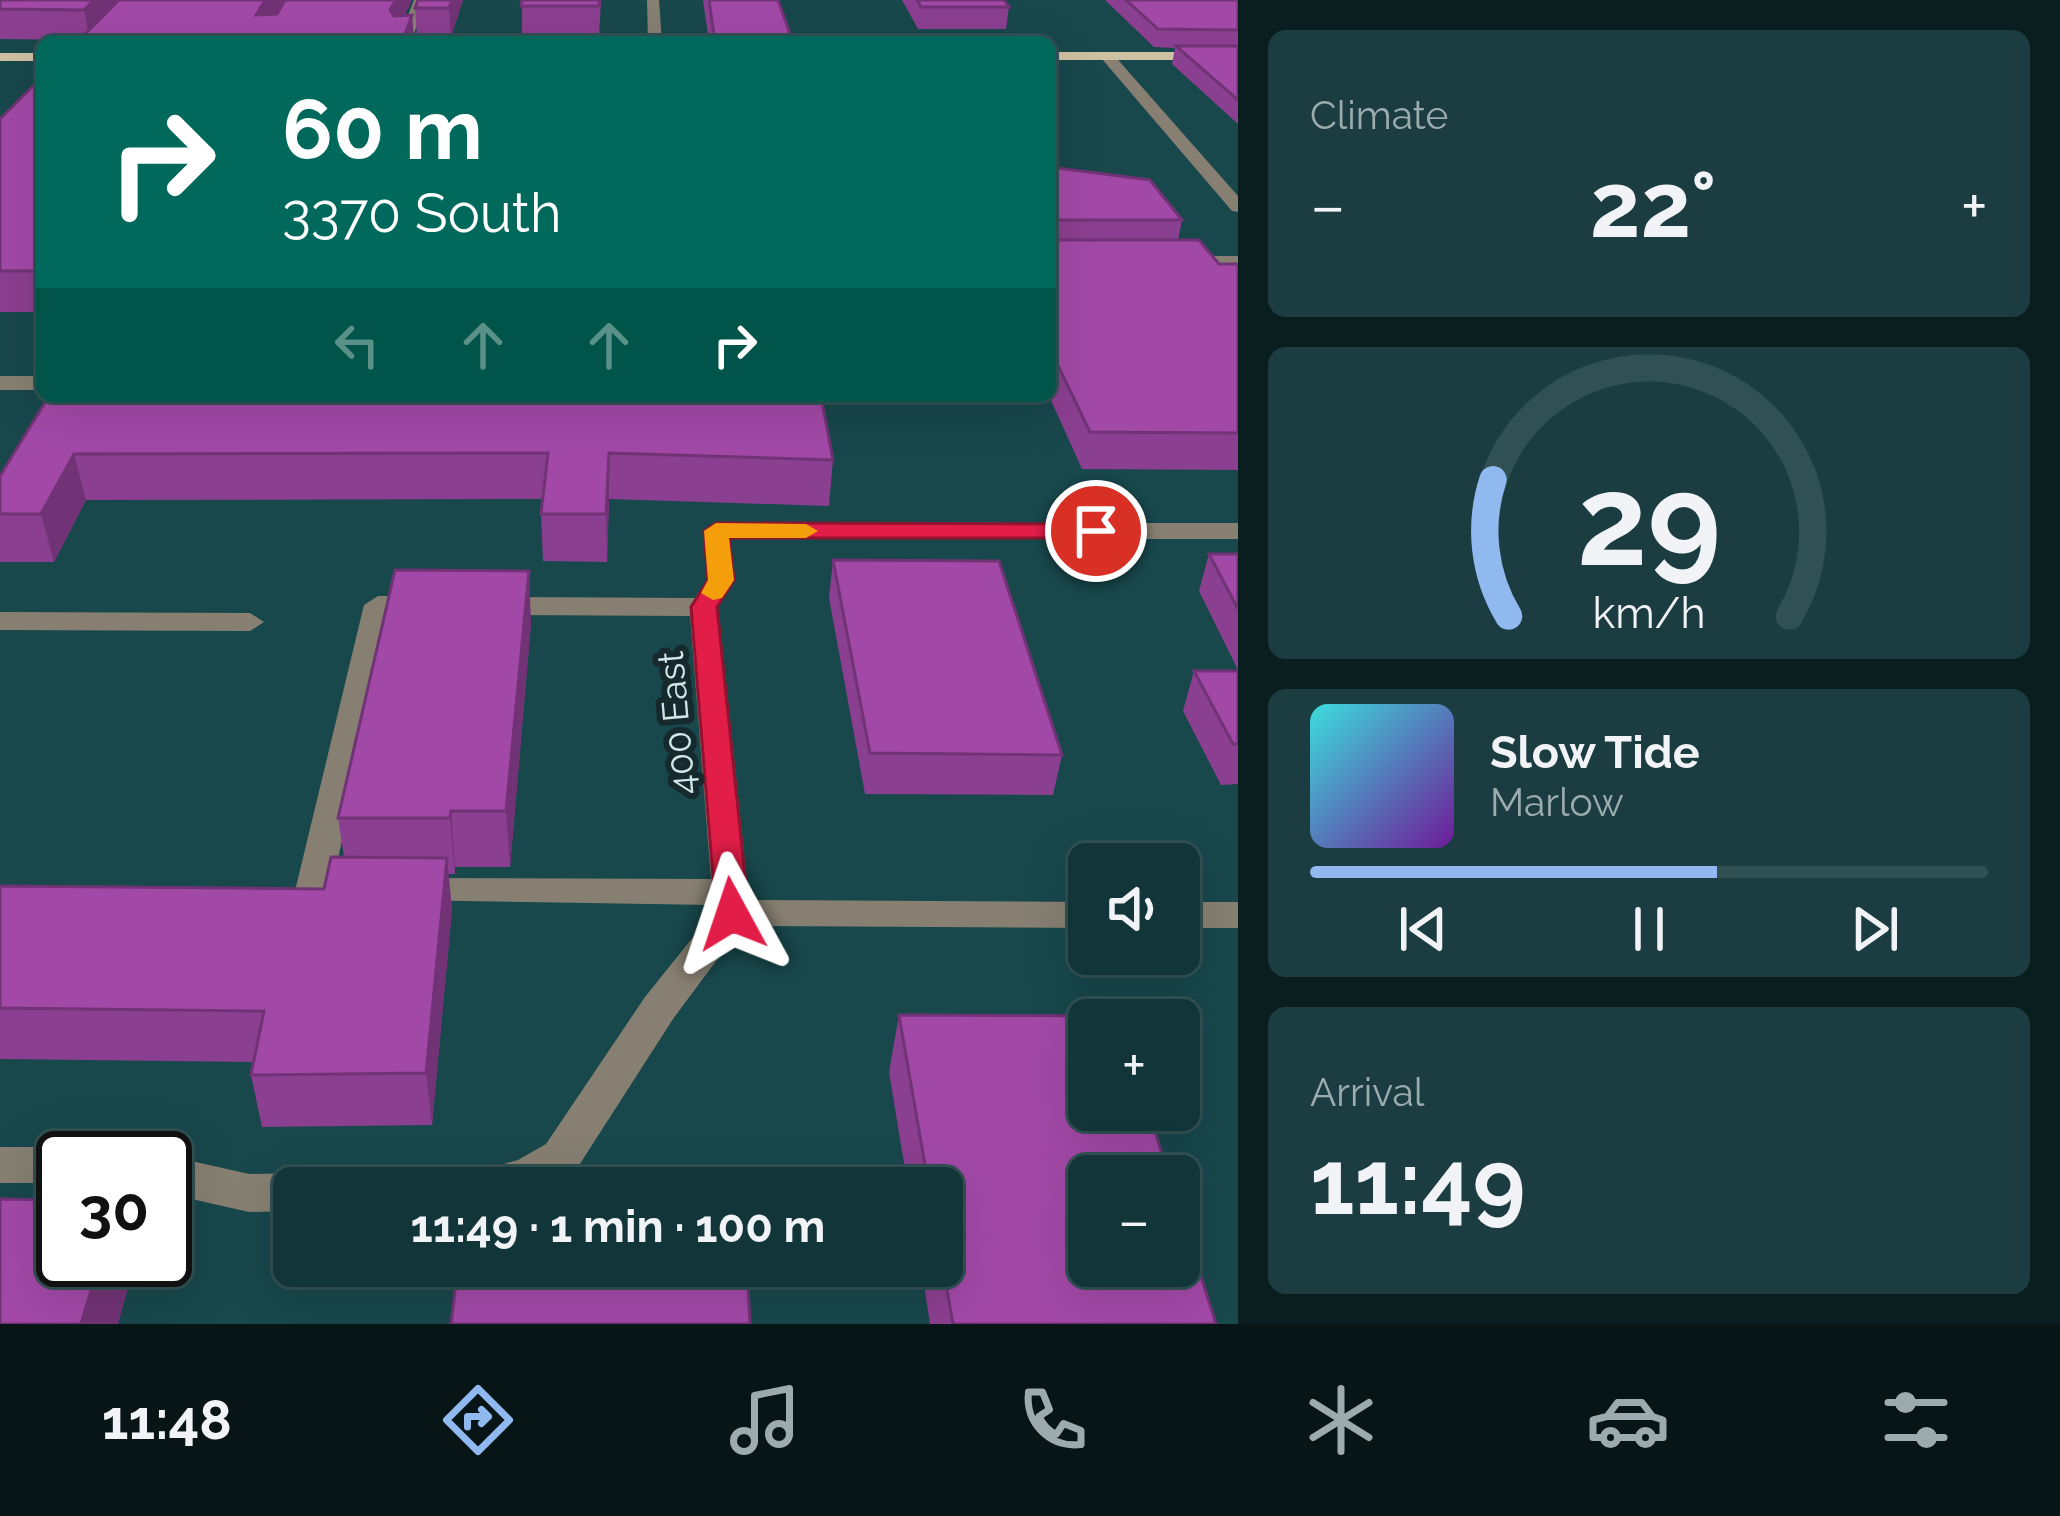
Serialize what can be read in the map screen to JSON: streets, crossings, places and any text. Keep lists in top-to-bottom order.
{
  "streets": {
    "street": ["400 East"]
  },
  "page": {
    "tile": [
      "Climate",
      ["Arrival", "11:49"]
    ],
    "turn": ["60 m", "3370 South"],
    "heat": ["−", "22°", "+"],
    "song": ["Slow Tide", "Marlow"],
    "map_buttons": ["+", "−"],
    "limit": "30",
    "trip": "11:49 · 1 min · 100 m",
    "tabs": "11:48",
    "gauge": ["29", "km/h"]
  }
}
